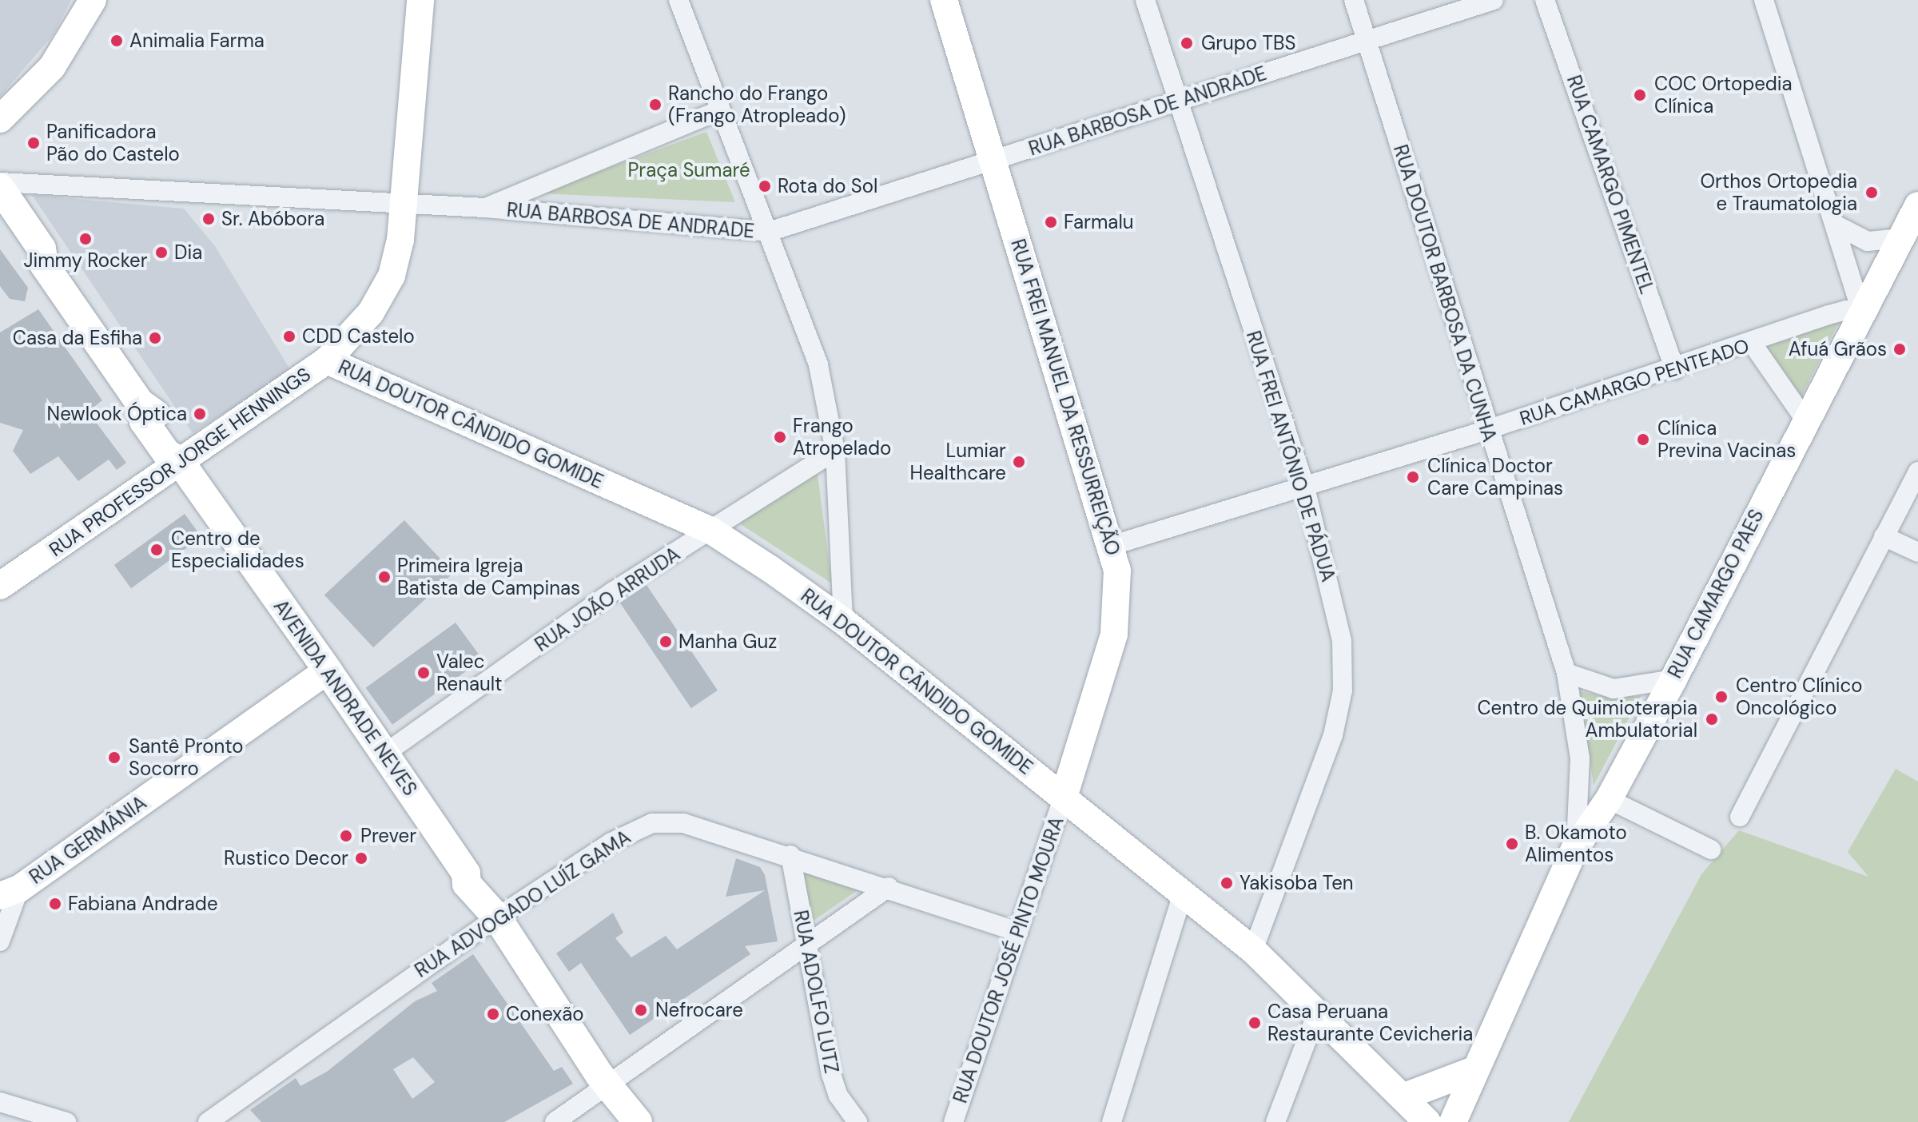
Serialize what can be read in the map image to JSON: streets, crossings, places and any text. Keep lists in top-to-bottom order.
{
  "streets": {
    "main road": ["AVENIDA ANDRADE NEVES"],
    "street": [
      "RUA BARBOSA DE ANDRADE",
      "RUA CAMARGO PIMENTEL",
      "RUA DOUTOR BARBOSA DA CUNHA",
      "RUA CAMARGO PENTEADO",
      "RUA FREI MANUEL DA RESSURREIÇÃO",
      "RUA DOUTOR CÂNDIDO GOMIDE",
      "RUA FREI ANTÔNIO DE PÁDUA",
      "RUA PROFESSOR JORGE HENNINGS",
      "RUA CAMARGO PAES",
      "RUA JOÃO ARRUDA",
      "RUA GERMÂNIA",
      "RUA ADVOGADO LUÍZ GAMA",
      "RUA DOUTOR JOSÉ PINTO MOURA",
      "RUA ADOLFO LUTZ"
    ]
  },
  "crossings": [
    ["RUA BARBOSA DE ANDRADE", "RUA DOUTOR BARBOSA DA CUNHA"],
    ["RUA BARBOSA DE ANDRADE", "RUA FREI MANUEL DA RESSURREIÇÃO"],
    ["RUA BARBOSA DE ANDRADE", "RUA FREI ANTÔNIO DE PÁDUA"],
    ["RUA BARBOSA DE ANDRADE", "RUA PROFESSOR JORGE HENNINGS"],
    ["RUA CAMARGO PIMENTEL", "RUA CAMARGO PENTEADO"],
    ["RUA DOUTOR BARBOSA DA CUNHA", "RUA CAMARGO PENTEADO"],
    ["RUA DOUTOR BARBOSA DA CUNHA", "RUA CAMARGO PAES"],
    ["RUA CAMARGO PENTEADO", "RUA FREI MANUEL DA RESSURREIÇÃO"],
    ["RUA CAMARGO PENTEADO", "RUA FREI ANTÔNIO DE PÁDUA"],
    ["RUA CAMARGO PENTEADO", "RUA CAMARGO PAES"],
    ["RUA FREI MANUEL DA RESSURREIÇÃO", "RUA DOUTOR CÂNDIDO GOMIDE"],
    ["RUA FREI MANUEL DA RESSURREIÇÃO", "RUA DOUTOR JOSÉ PINTO MOURA"],
    ["RUA DOUTOR CÂNDIDO GOMIDE", "RUA FREI ANTÔNIO DE PÁDUA"],
    ["RUA DOUTOR CÂNDIDO GOMIDE", "RUA PROFESSOR JORGE HENNINGS"],
    ["RUA DOUTOR CÂNDIDO GOMIDE", "RUA JOÃO ARRUDA"],
    ["RUA DOUTOR CÂNDIDO GOMIDE", "RUA DOUTOR JOSÉ PINTO MOURA"],
    ["RUA PROFESSOR JORGE HENNINGS", "AVENIDA ANDRADE NEVES"],
    ["RUA JOÃO ARRUDA", "AVENIDA ANDRADE NEVES"],
    ["AVENIDA ANDRADE NEVES", "RUA GERMÂNIA"],
    ["AVENIDA ANDRADE NEVES", "RUA ADVOGADO LUÍZ GAMA"],
    ["RUA ADVOGADO LUÍZ GAMA", "RUA DOUTOR JOSÉ PINTO MOURA"],
    ["RUA ADVOGADO LUÍZ GAMA", "RUA ADOLFO LUTZ"]
  ],
  "parks": ["Praça Sumaré"],
  "places": [
    "Animalia Farma",
    "Grupo TBS",
    "COC Ortopedia Clínica",
    "Rancho do Frango (Frango Atropleado)",
    "Panificadora Pão do Castelo",
    "Rota do Sol",
    "Orthos Ortopedia e Traumatologia",
    "Sr. Abóbora",
    "Farmalu",
    "Jimmy Rocker",
    "Dia",
    "CDD Castelo",
    "Casa da Esfiha",
    "Afuá Grãos",
    "Newlook Óptica",
    "Frango Atropelado",
    "Clínica Previna Vacinas",
    "Lumiar Healthcare",
    "Clínica Doctor Care Campinas",
    "Centro de Especialidades",
    "Primeira Igreja Batista de Campinas",
    "Manha Guz",
    "Valec Renault",
    "Centro Clínico Oncológico",
    "Centro de Quimioterapia Ambulatorial",
    "Santê Pronto Socorro",
    "Prever",
    "B. Okamoto Alimentos",
    "Rustico Decor",
    "Yakisoba Ten",
    "Fabiana Andrade",
    "Nefrocare",
    "Conexão",
    "Casa Peruana Restaurante Cevicheria"
  ]
}
